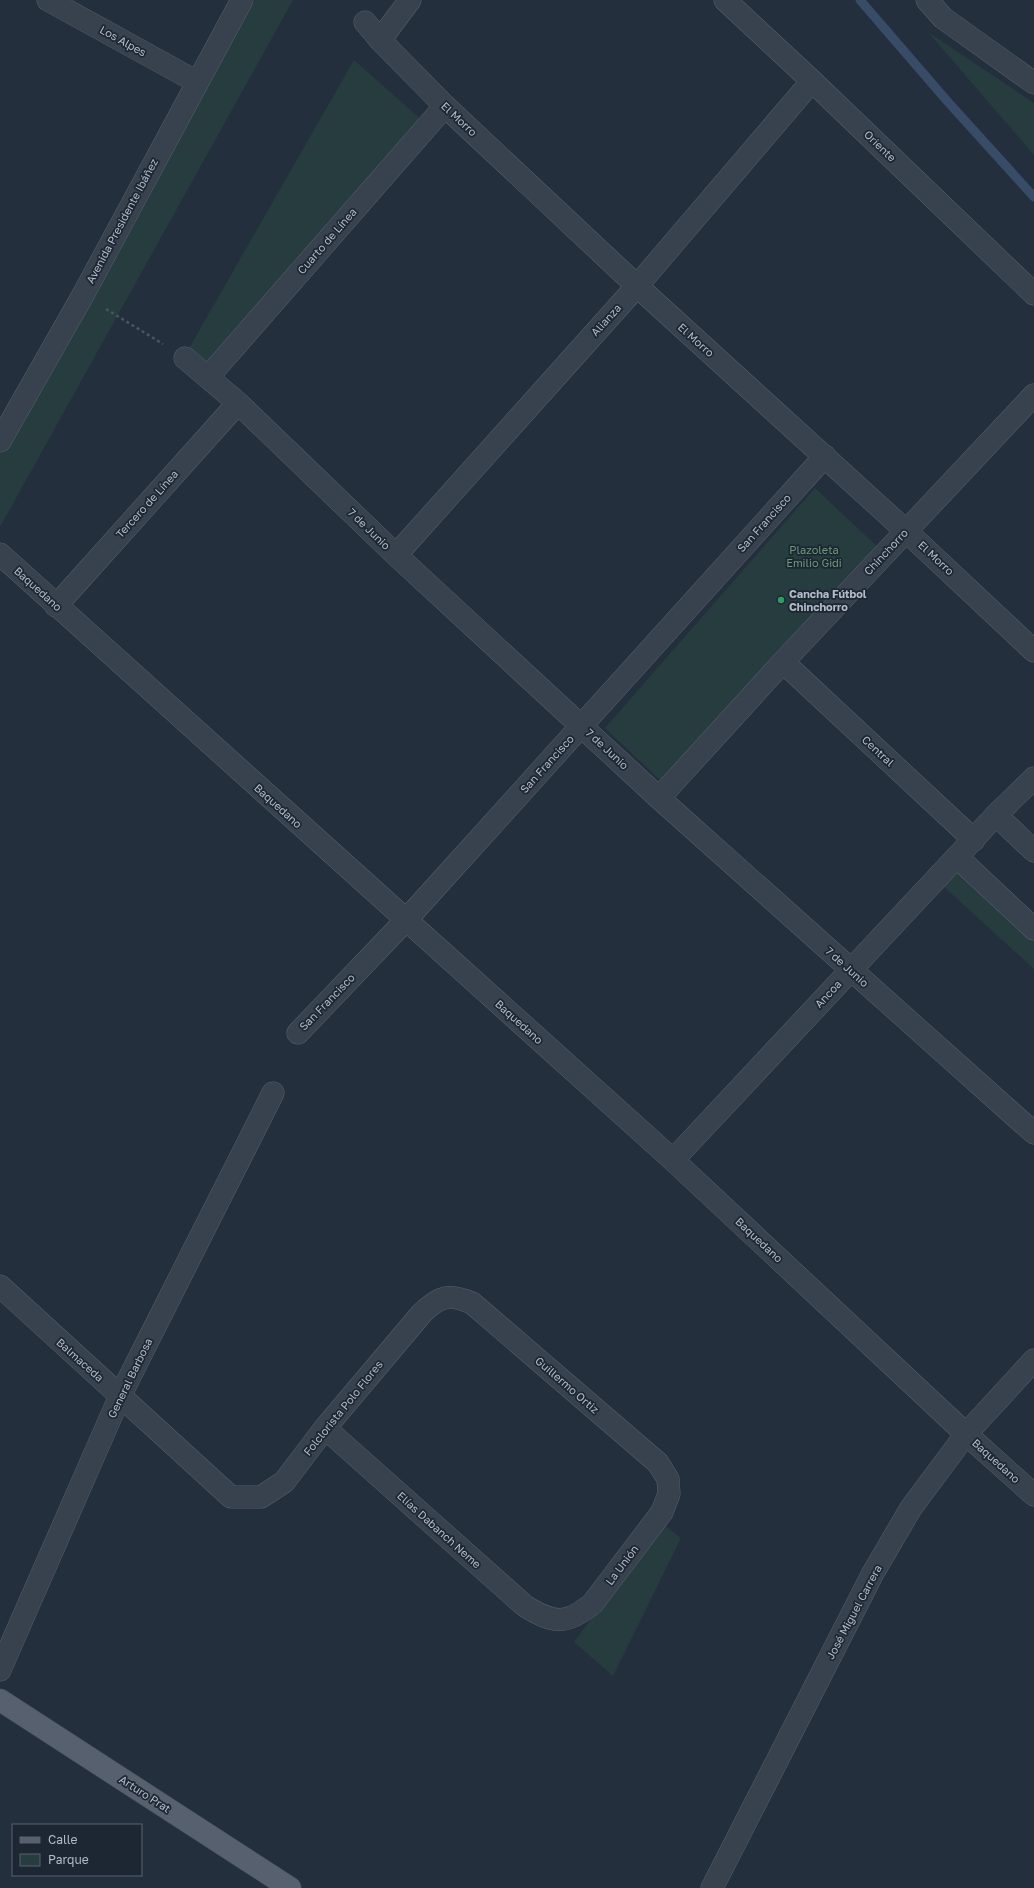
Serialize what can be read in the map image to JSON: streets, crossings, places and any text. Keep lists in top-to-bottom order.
{
  "streets": {
    "main road": ["Arturo Prat"],
    "street": [
      "Los Alpes",
      "El Morro",
      "Oriente",
      "Avenida Presidente Ibáñez",
      "Cuarto de Línea",
      "Alianza",
      "Tercero de Línea",
      "San Francisco",
      "7 de Junio",
      "Chinchorro",
      "Baquedano",
      "Central",
      "Ancoa",
      "Balmaceda",
      "General Barbosa",
      "Guillermo Ortiz",
      "Folclorista Polo Flores",
      "Elías Dabanch Neme",
      "La Unión",
      "José Miguel Carrera"
    ]
  },
  "crossings": [
    ["Los Alpes", "Avenida Presidente Ibáñez"],
    ["El Morro", "Cuarto de Línea"],
    ["El Morro", "Alianza"],
    ["El Morro", "San Francisco"],
    ["El Morro", "Chinchorro"],
    ["Oriente", "Alianza"],
    ["Cuarto de Línea", "7 de Junio"],
    ["Alianza", "7 de Junio"],
    ["Tercero de Línea", "7 de Junio"],
    ["Tercero de Línea", "Baquedano"],
    ["San Francisco", "7 de Junio"],
    ["San Francisco", "Baquedano"],
    ["7 de Junio", "Chinchorro"],
    ["7 de Junio", "Ancoa"],
    ["Chinchorro", "Central"],
    ["Baquedano", "Ancoa"],
    ["Baquedano", "José Miguel Carrera"],
    ["Central", "Ancoa"],
    ["Balmaceda", "General Barbosa"],
    ["Balmaceda", "Folclorista Polo Flores"],
    ["Guillermo Ortiz", "Folclorista Polo Flores"],
    ["Guillermo Ortiz", "La Unión"],
    ["Folclorista Polo Flores", "Elías Dabanch Neme"],
    ["Elías Dabanch Neme", "La Unión"]
  ],
  "parks": ["Plazoleta Emilio Gidi"],
  "places": ["Cancha Fútbol Chinchorro"],
  "legend": ["Calle", "Parque"]
}
